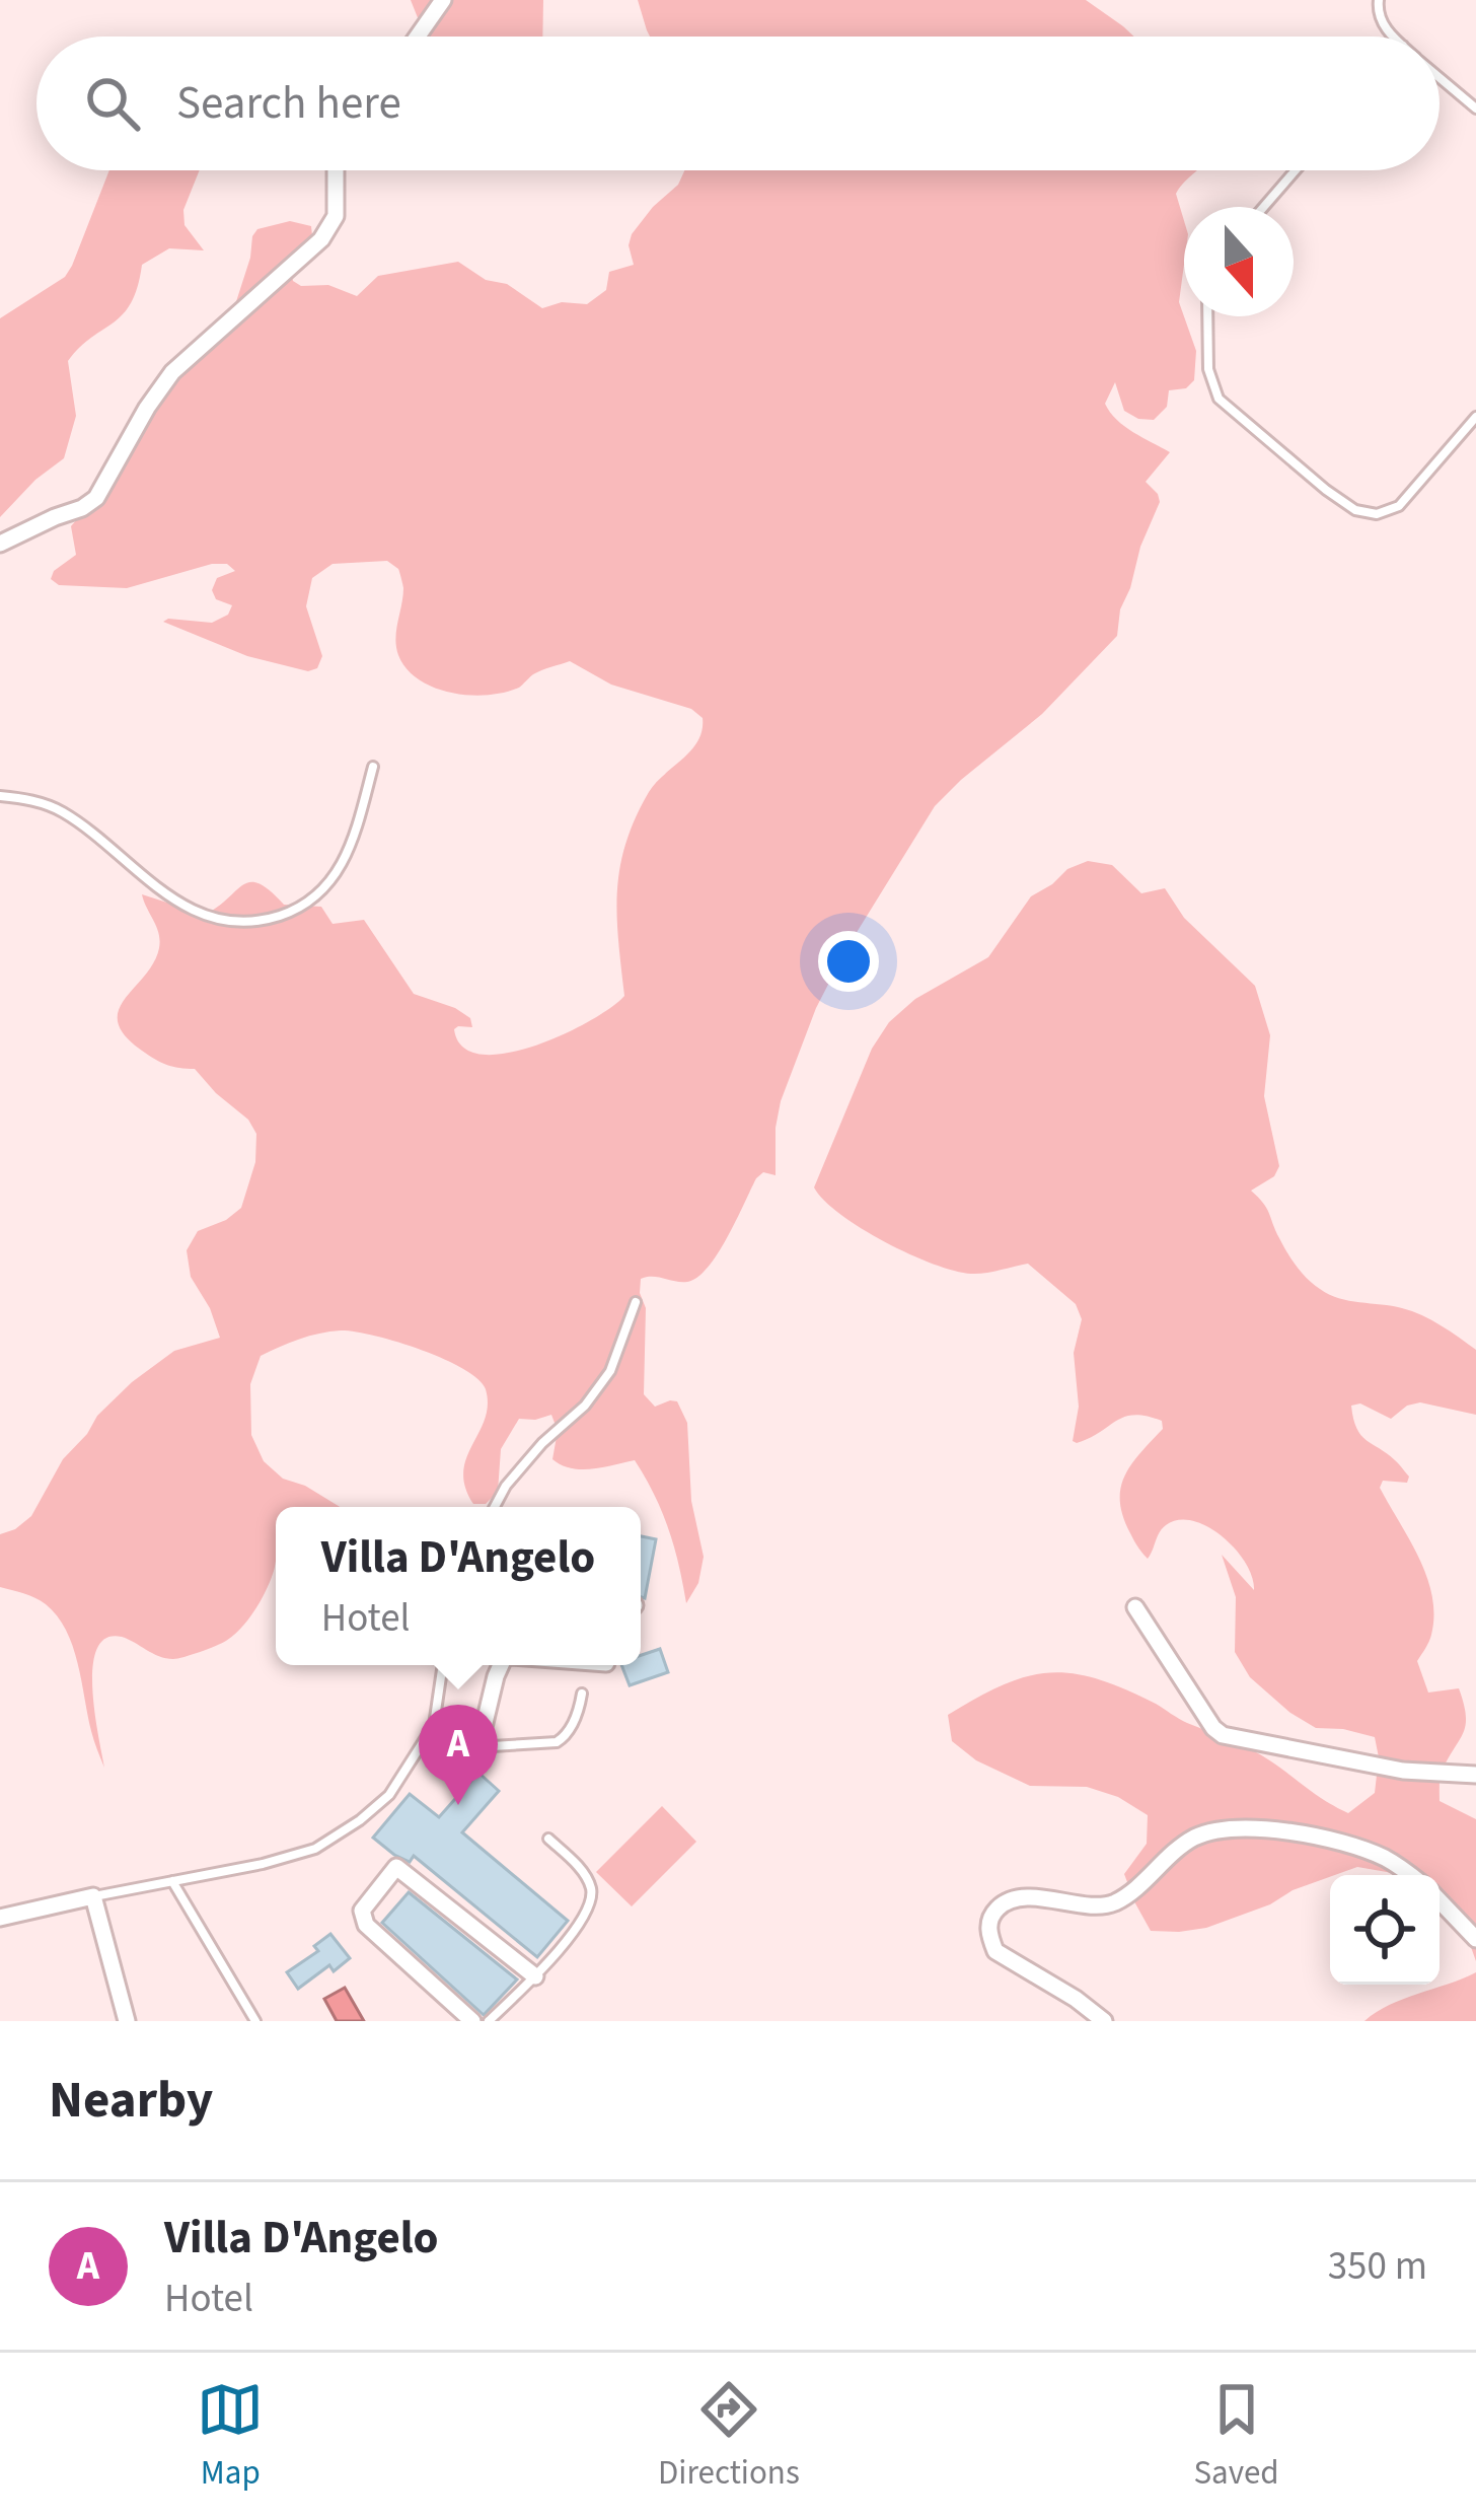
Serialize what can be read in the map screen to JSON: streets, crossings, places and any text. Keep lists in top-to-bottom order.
{
  "north": "bottom",
  "page": {
    "search": "Search here",
    "popup": ["Villa D'Angelo", "Hotel"],
    "pins": "A",
    "heading": "Nearby",
    "list": [
      {
        "mark": "A",
        "name": "Villa D'Angelo",
        "note": "Hotel",
        "value": "350 m"
      }
    ],
    "nav": ["Map", "Directions", "Saved"]
  }
}
